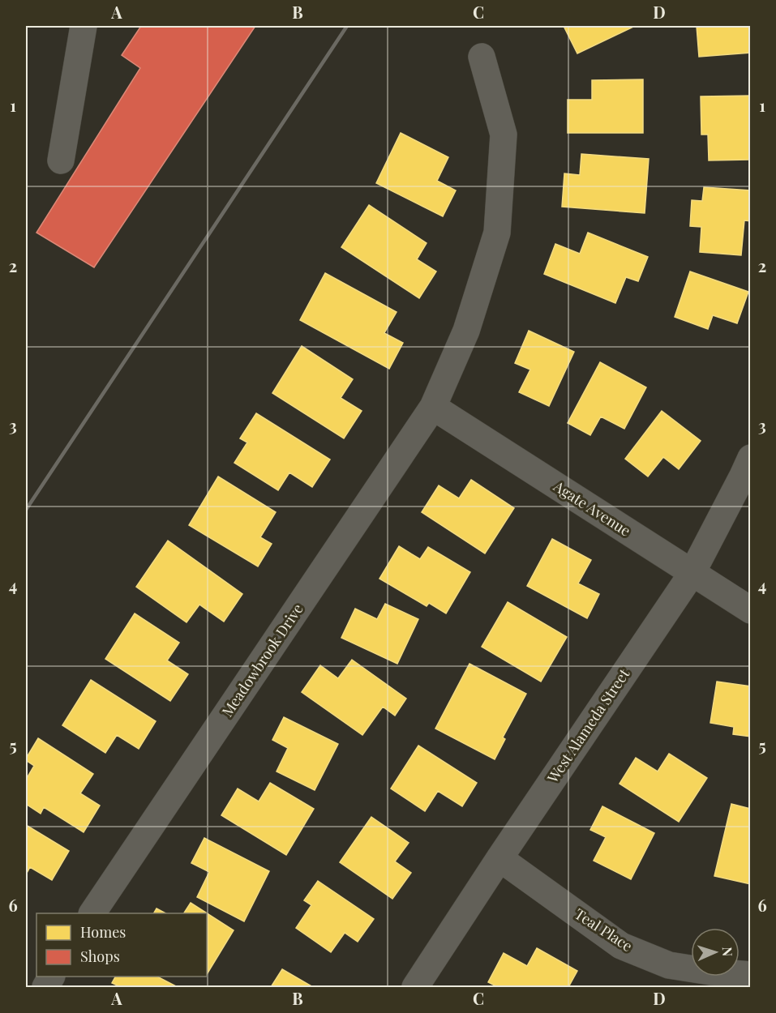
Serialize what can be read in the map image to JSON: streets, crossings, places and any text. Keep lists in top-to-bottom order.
{
  "streets": {
    "street": [
      "Agate Avenue",
      "Meadowbrook Drive",
      "West Alameda Street",
      "Teal Place"
    ]
  },
  "crossings": [
    ["Agate Avenue", "Meadowbrook Drive"],
    ["Agate Avenue", "West Alameda Street"],
    ["West Alameda Street", "Teal Place"]
  ],
  "legend": ["Homes", "Shops"],
  "north": "right",
  "grid": {
    "columns": [
      "A",
      "B",
      "C",
      "D"
    ],
    "rows": [
      "1",
      "2",
      "3",
      "4",
      "5",
      "6"
    ]
  }
}
